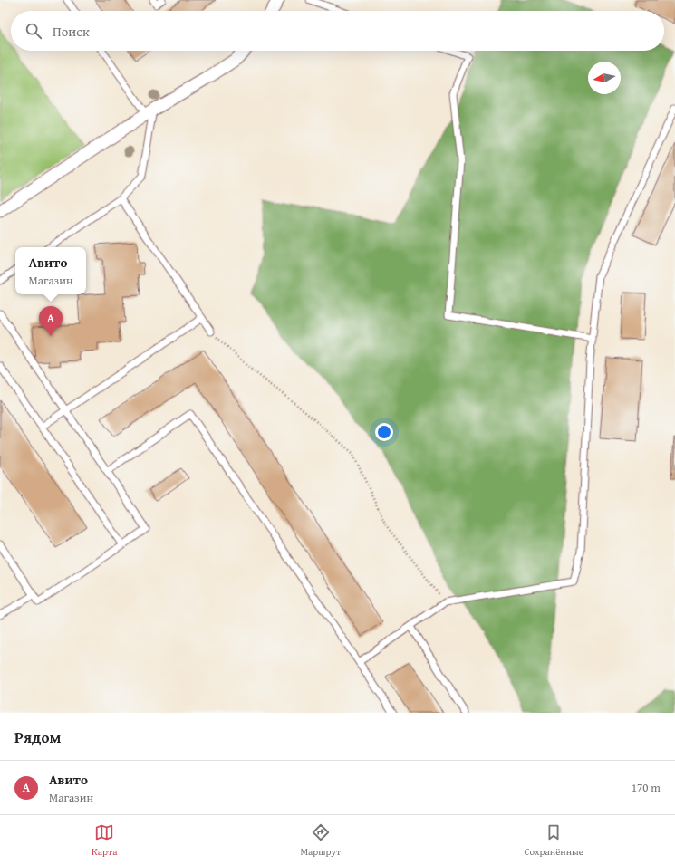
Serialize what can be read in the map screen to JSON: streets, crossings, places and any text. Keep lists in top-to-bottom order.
{
  "north": "left",
  "page": {
    "search": "Поиск",
    "popup": ["Авито", "Магазин"],
    "pins": "A",
    "heading": "Рядом",
    "list": [
      {
        "mark": "A",
        "name": "Авито",
        "note": "Магазин",
        "value": "170 m"
      }
    ],
    "nav": ["Карта", "Маршрут", "Сохранённые"]
  }
}
